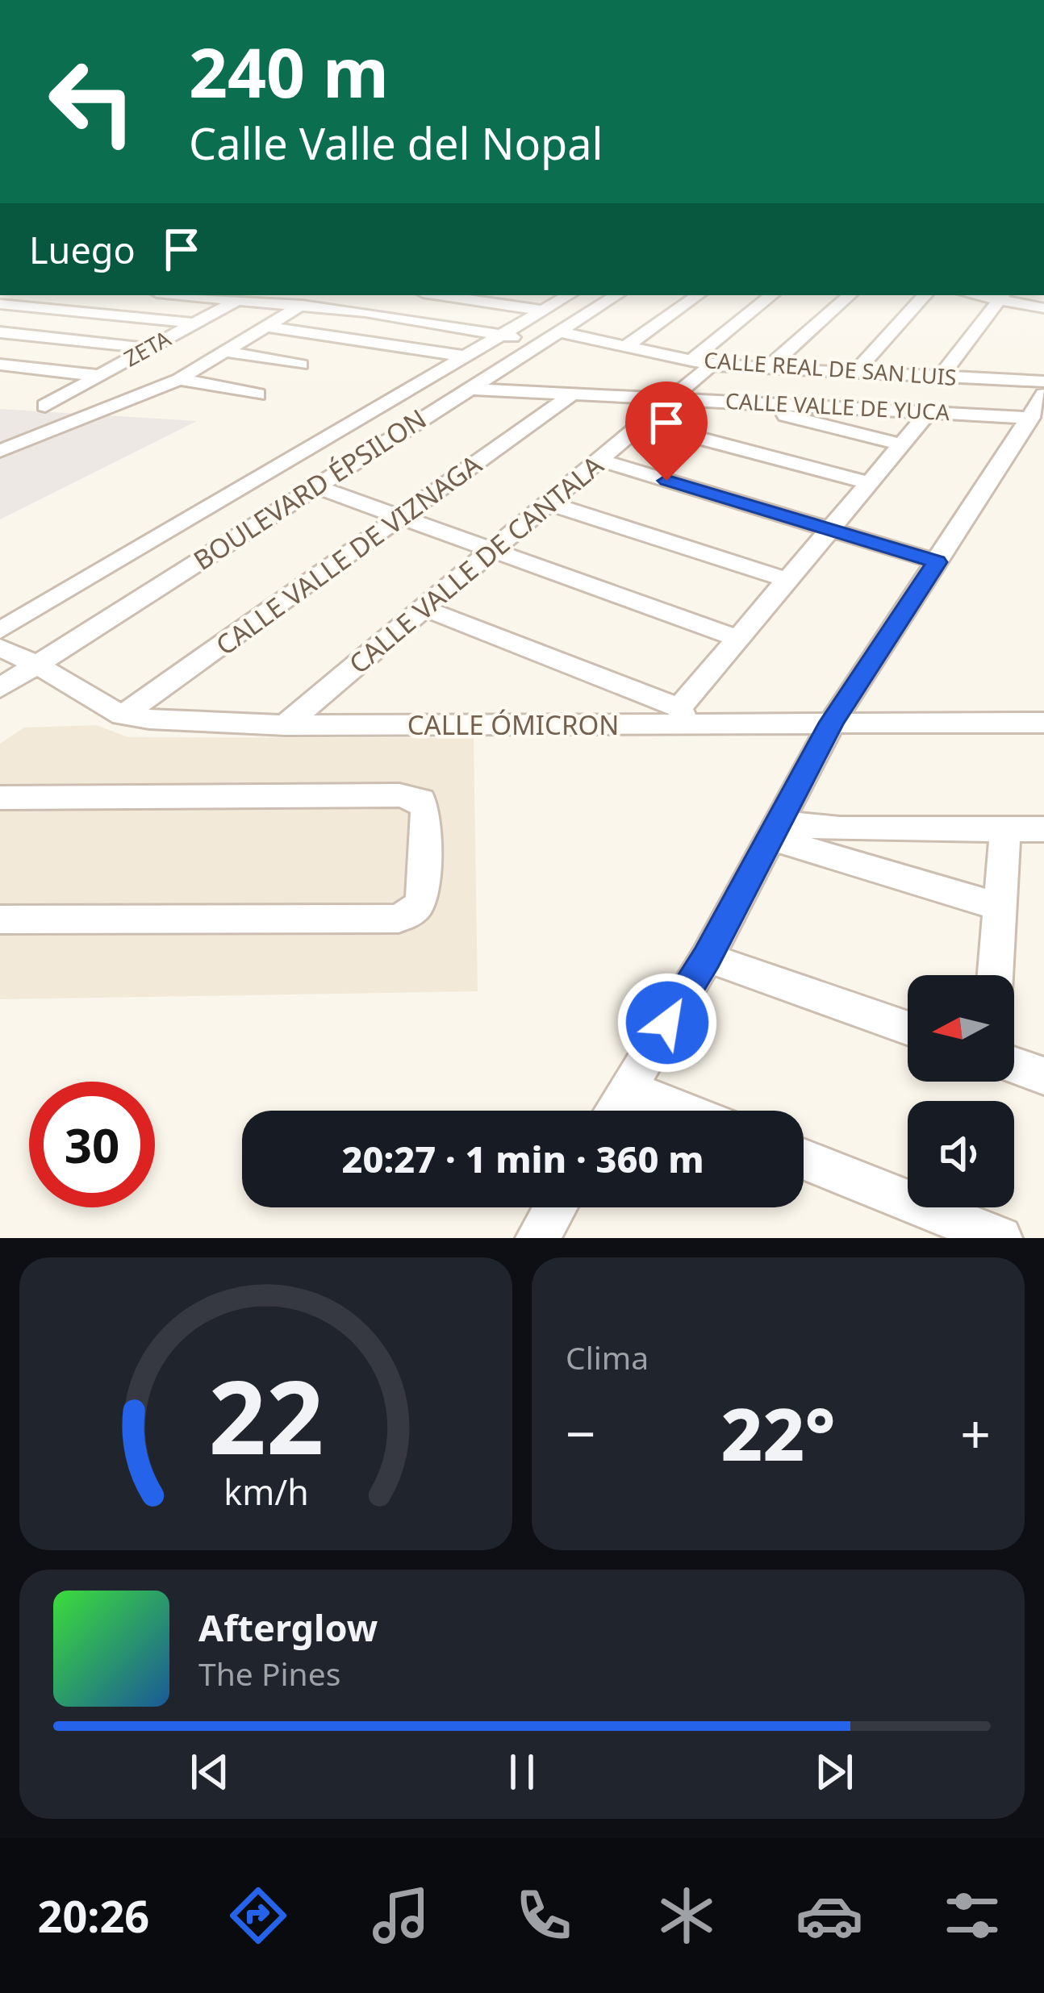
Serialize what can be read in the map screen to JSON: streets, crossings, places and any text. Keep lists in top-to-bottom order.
{
  "streets": {
    "street": [
      "ZETA",
      "CALLE REAL DE SAN LUIS",
      "CALLE VALLE DE YUCA",
      "BOULEVARD ÉPSILON",
      "CALLE VALLE DE VIZNAGA",
      "CALLE VALLE DE CANTALA",
      "CALLE ÓMICRON"
    ]
  },
  "crossings": [
    ["ZETA", "CALLE REAL DE SAN LUIS"],
    ["CALLE REAL DE SAN LUIS", "BOULEVARD ÉPSILON"],
    ["CALLE REAL DE SAN LUIS", "CALLE VALLE DE CANTALA"],
    ["CALLE VALLE DE YUCA", "BOULEVARD ÉPSILON"],
    ["CALLE VALLE DE YUCA", "CALLE VALLE DE VIZNAGA"],
    ["CALLE VALLE DE YUCA", "CALLE VALLE DE CANTALA"],
    ["BOULEVARD ÉPSILON", "CALLE ÓMICRON"],
    ["CALLE VALLE DE VIZNAGA", "CALLE ÓMICRON"],
    ["CALLE VALLE DE CANTALA", "CALLE ÓMICRON"]
  ],
  "north": "left",
  "page": {
    "turn": ["240 m", "Calle Valle del Nopal"],
    "then": "Luego",
    "limit": "30",
    "trip": "20:27 · 1 min · 360 m",
    "tile": "Clima",
    "heat": ["−", "22°", "+"],
    "song": ["Afterglow", "The Pines"],
    "tabs": "20:26",
    "gauge": ["22", "km/h"]
  }
}
